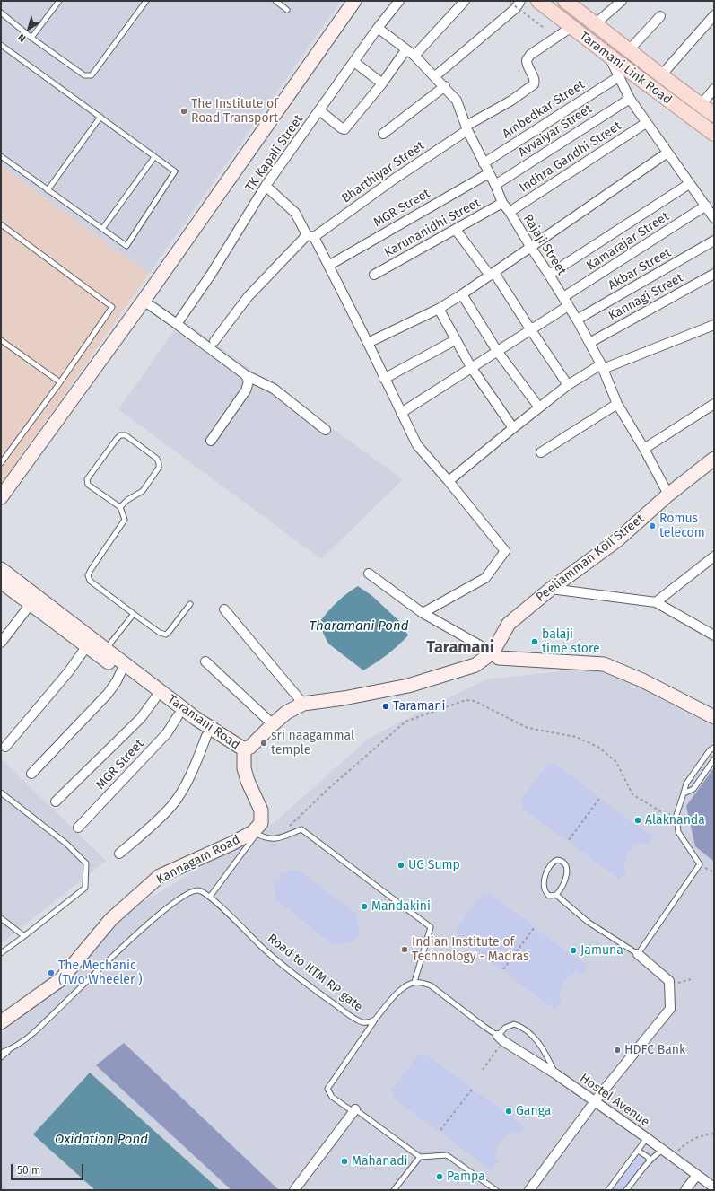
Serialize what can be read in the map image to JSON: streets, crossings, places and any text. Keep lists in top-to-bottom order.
{
  "streets": {
    "main road": ["Taramani Link Road"],
    "street": [
      "Ambedkar Street",
      "Avvaiyar Street",
      "TK Kapali Street",
      "Indhra Gandhi Street",
      "Bharthiyar Street",
      "MGR Street",
      "Karunanidhi Street",
      "Kamarajar Street",
      "Rajaji Street",
      "Akbar Street",
      "Kannagi Street",
      "Peeliamman Koil Street",
      "Taramani Road",
      "Kannagam Road",
      "Hostel Avenue"
    ],
    "lane": ["Road to IITM RP gate"]
  },
  "crossings": [
    ["Taramani Link Road", "Bharthiyar Street"],
    ["Ambedkar Street", "Rajaji Street"],
    ["Avvaiyar Street", "Rajaji Street"],
    ["TK Kapali Street", "Rajaji Street"],
    ["Indhra Gandhi Street", "Rajaji Street"],
    ["Bharthiyar Street", "Rajaji Street"],
    ["MGR Street", "Rajaji Street"],
    ["MGR Street", "Taramani Road"],
    ["Karunanidhi Street", "Rajaji Street"],
    ["Kamarajar Street", "Rajaji Street"],
    ["Rajaji Street", "Akbar Street"],
    ["Rajaji Street", "Kannagi Street"],
    ["Rajaji Street", "Peeliamman Koil Street"],
    ["Peeliamman Koil Street", "Taramani Road"],
    ["Peeliamman Koil Street", "Kannagam Road"],
    ["Taramani Road", "Kannagam Road"]
  ],
  "districts": ["Taramani"],
  "water": ["Tharamani Pond", "Oxidation Pond"],
  "places": [
    "The Institute of Road Transport",
    "Romus telecom",
    "balaji time store",
    "Taramani",
    "sri naagammal temple",
    "Alaknanda",
    "UG Sump",
    "Mandakini",
    "Indian Institute of Technology - Madras",
    "Jamuna",
    "The Mechanic (Two Wheeler )",
    "HDFC Bank",
    "Ganga",
    "Mahanadi",
    "Pampa"
  ],
  "scale_bar": "50 m",
  "north": "bottom left"
}
